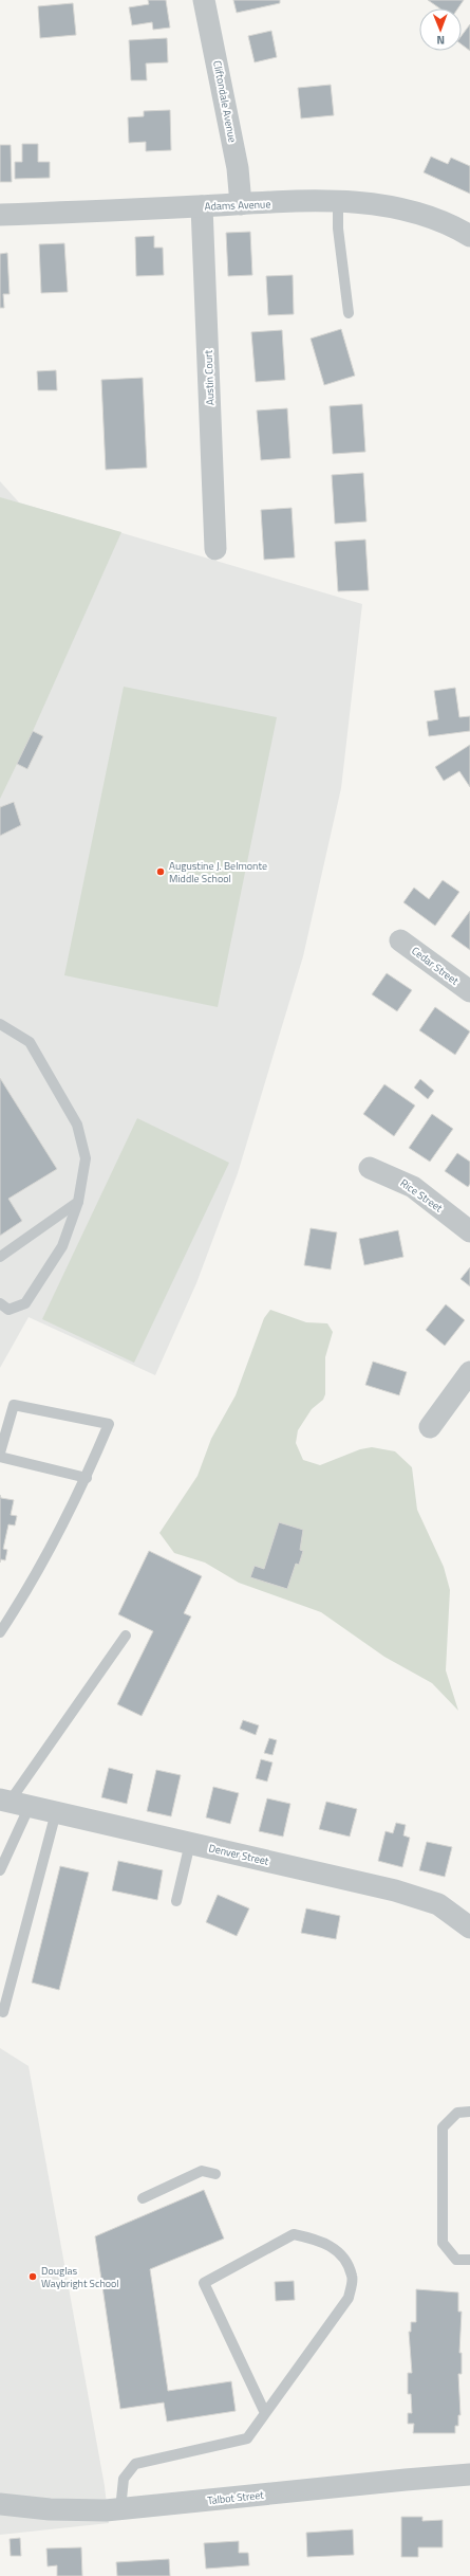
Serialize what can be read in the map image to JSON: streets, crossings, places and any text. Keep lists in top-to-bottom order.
{
  "streets": {
    "street": [
      "Cliftondale Avenue",
      "Adams Avenue",
      "Austin Court",
      "Cedar Street",
      "Rice Street",
      "Denver Street",
      "Talbot Street"
    ]
  },
  "crossings": [
    ["Cliftondale Avenue", "Adams Avenue"],
    ["Adams Avenue", "Austin Court"]
  ],
  "places": ["Augustine J. Belmonte Middle School", "Douglas Waybright School"],
  "north": "bottom"
}
